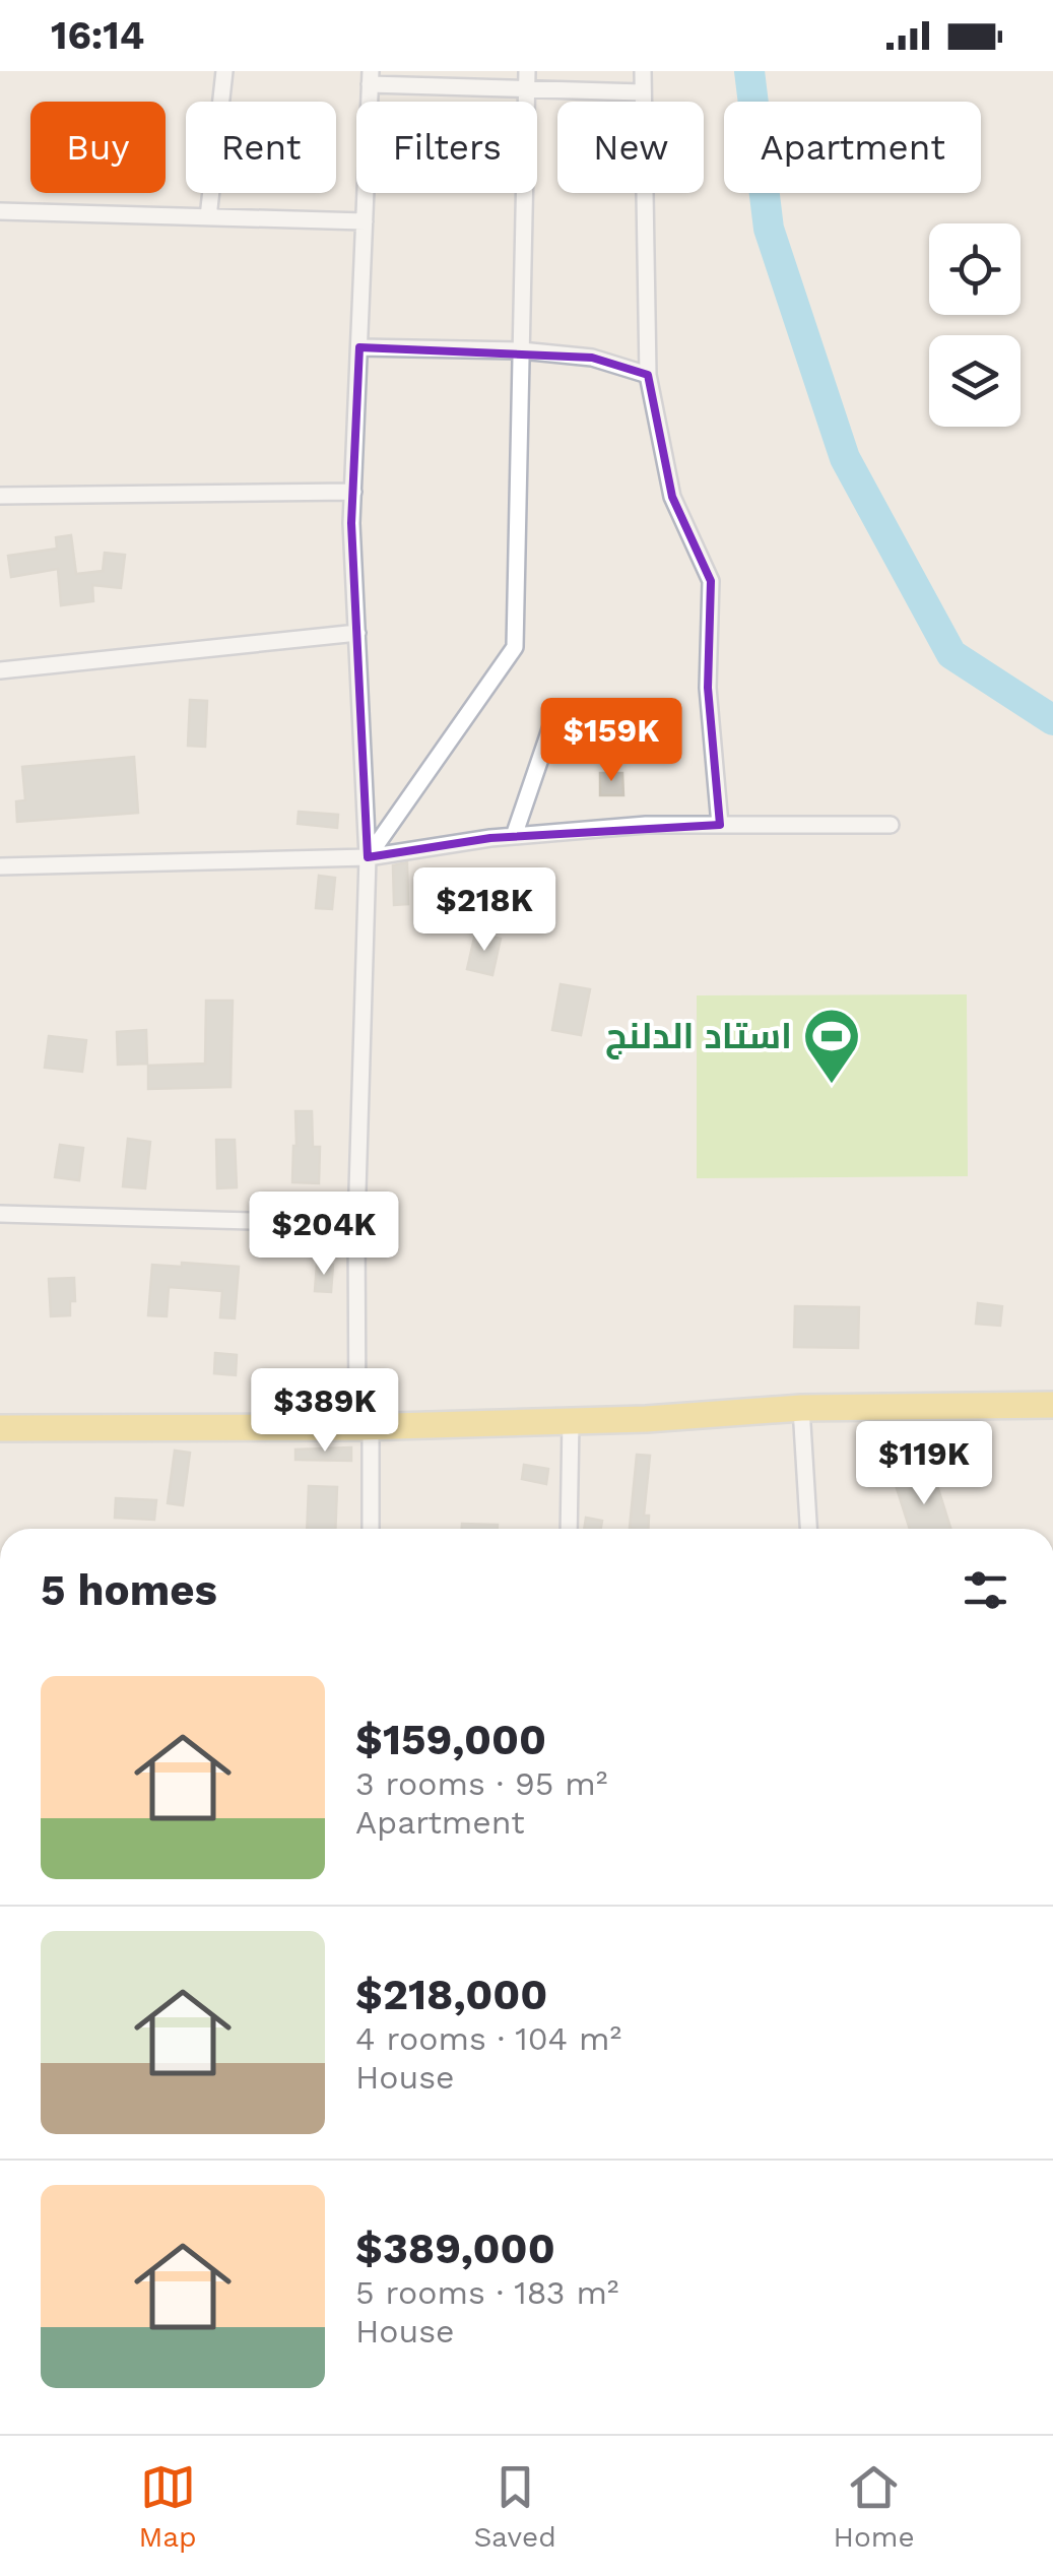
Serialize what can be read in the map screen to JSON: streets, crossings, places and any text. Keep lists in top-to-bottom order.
{
  "places": {
    "sports": ["استاد الدلنج"]
  },
  "page": {
    "status": "16:14",
    "chip": [
      "Buy",
      "Rent",
      "Filters",
      "New",
      "Apartment"
    ],
    "price": [
      "$159K",
      "$218K",
      "$204K",
      "$389K",
      "$119K"
    ],
    "heading": "5 homes",
    "list": [
      {
        "name": "$159,000",
        "note": "3 rooms · 95 m² · Apartment"
      },
      {
        "name": "$218,000",
        "note": "4 rooms · 104 m² · House"
      },
      {
        "name": "$389,000",
        "note": "5 rooms · 183 m² · House"
      }
    ],
    "tabs": ["Map", "Saved", "Home"]
  }
}
